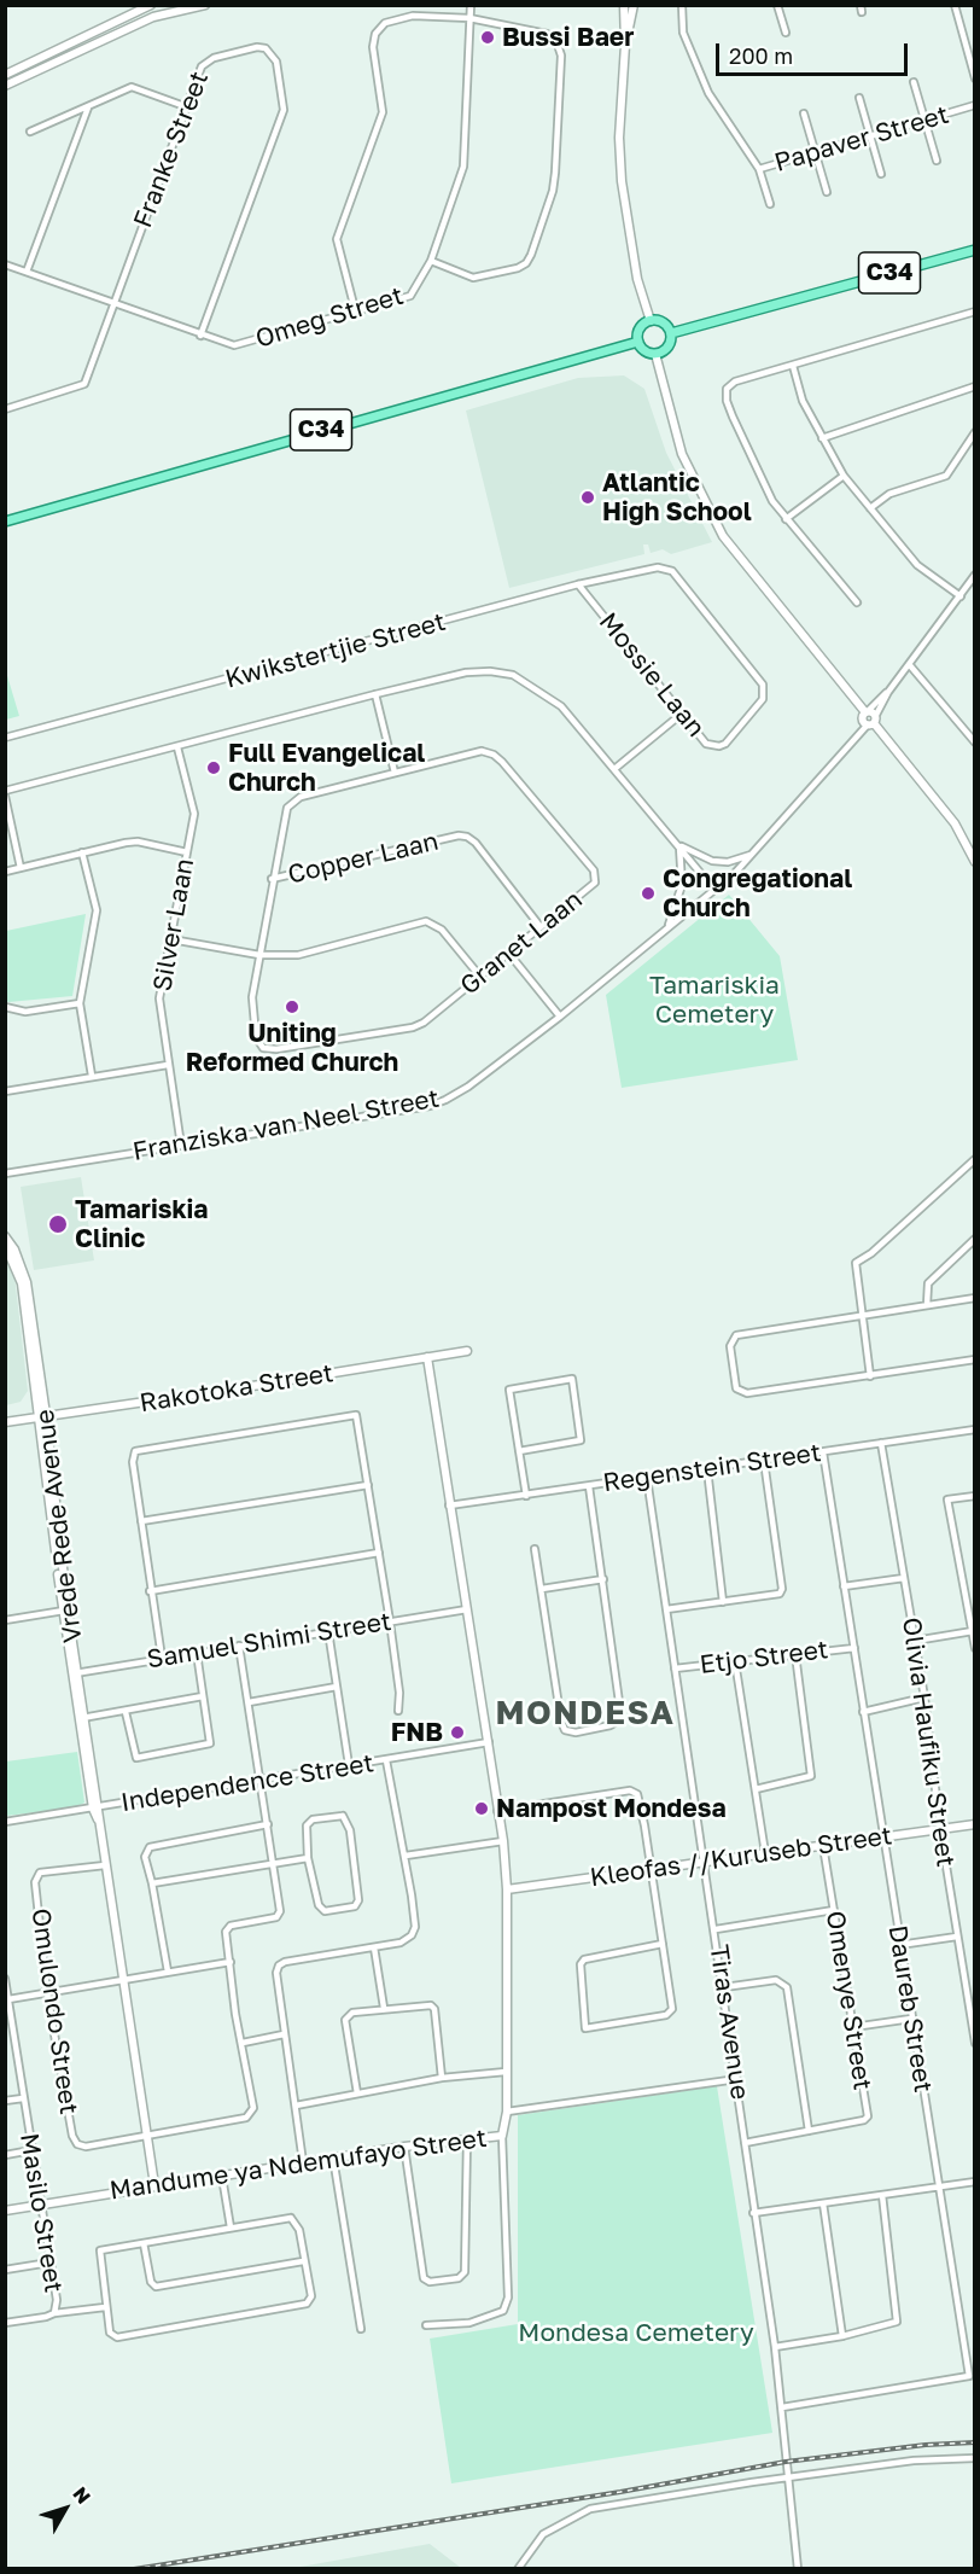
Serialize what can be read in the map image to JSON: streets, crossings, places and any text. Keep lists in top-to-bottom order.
{
  "streets": {
    "main road": ["C34"],
    "street": [
      "Papaver Street",
      "Franke Street",
      "Omeg Street",
      "Kwikstertjie Street",
      "Mossie Laan",
      "Copper Laan",
      "Silver Laan",
      "Granet Laan",
      "Franziska van Neel Street",
      "Rakotoka Street",
      "Regenstein Street",
      "Vrede Rede Avenue",
      "Samuel Shimi Street",
      "Etjo Street",
      "Olivia Haufiku Street",
      "Independence Street",
      "Kleofas //Kuruseb Street",
      "Omenye Street",
      "Daureb Street",
      "Omulondo Street",
      "Tiras Avenue",
      "Mandume ya Ndemufayo Street",
      "Masilo Street"
    ]
  },
  "crossings": [
    ["Franke Street", "Omeg Street"],
    ["Kwikstertjie Street", "Mossie Laan"],
    ["Copper Laan", "Granet Laan"],
    ["Silver Laan", "Franziska van Neel Street"],
    ["Rakotoka Street", "Vrede Rede Avenue"],
    ["Rakotoka Street", "Mandume ya Ndemufayo Street"],
    ["Regenstein Street", "Olivia Haufiku Street"],
    ["Regenstein Street", "Daureb Street"],
    ["Regenstein Street", "Tiras Avenue"],
    ["Regenstein Street", "Mandume ya Ndemufayo Street"],
    ["Vrede Rede Avenue", "Samuel Shimi Street"],
    ["Vrede Rede Avenue", "Independence Street"],
    ["Vrede Rede Avenue", "Omulondo Street"],
    ["Vrede Rede Avenue", "Mandume ya Ndemufayo Street"],
    ["Samuel Shimi Street", "Mandume ya Ndemufayo Street"],
    ["Etjo Street", "Daureb Street"],
    ["Etjo Street", "Tiras Avenue"],
    ["Olivia Haufiku Street", "Kleofas //Kuruseb Street"],
    ["Independence Street", "Mandume ya Ndemufayo Street"],
    ["Kleofas //Kuruseb Street", "Omenye Street"],
    ["Kleofas //Kuruseb Street", "Daureb Street"],
    ["Kleofas //Kuruseb Street", "Tiras Avenue"],
    ["Kleofas //Kuruseb Street", "Mandume ya Ndemufayo Street"],
    ["Omenye Street", "Tiras Avenue"],
    ["Mandume ya Ndemufayo Street", "Masilo Street"]
  ],
  "districts": ["MONDESA"],
  "parks": ["Tamariskia Cemetery", "Mondesa Cemetery"],
  "places": [
    "Bussi Baer",
    "Atlantic High School",
    "Full Evangelical Church",
    "Congregational Church",
    "Uniting Reformed Church",
    "Tamariskia Clinic",
    "FNB",
    "Nampost Mondesa"
  ],
  "scale_bar": "200 m",
  "north": "top right"
}
